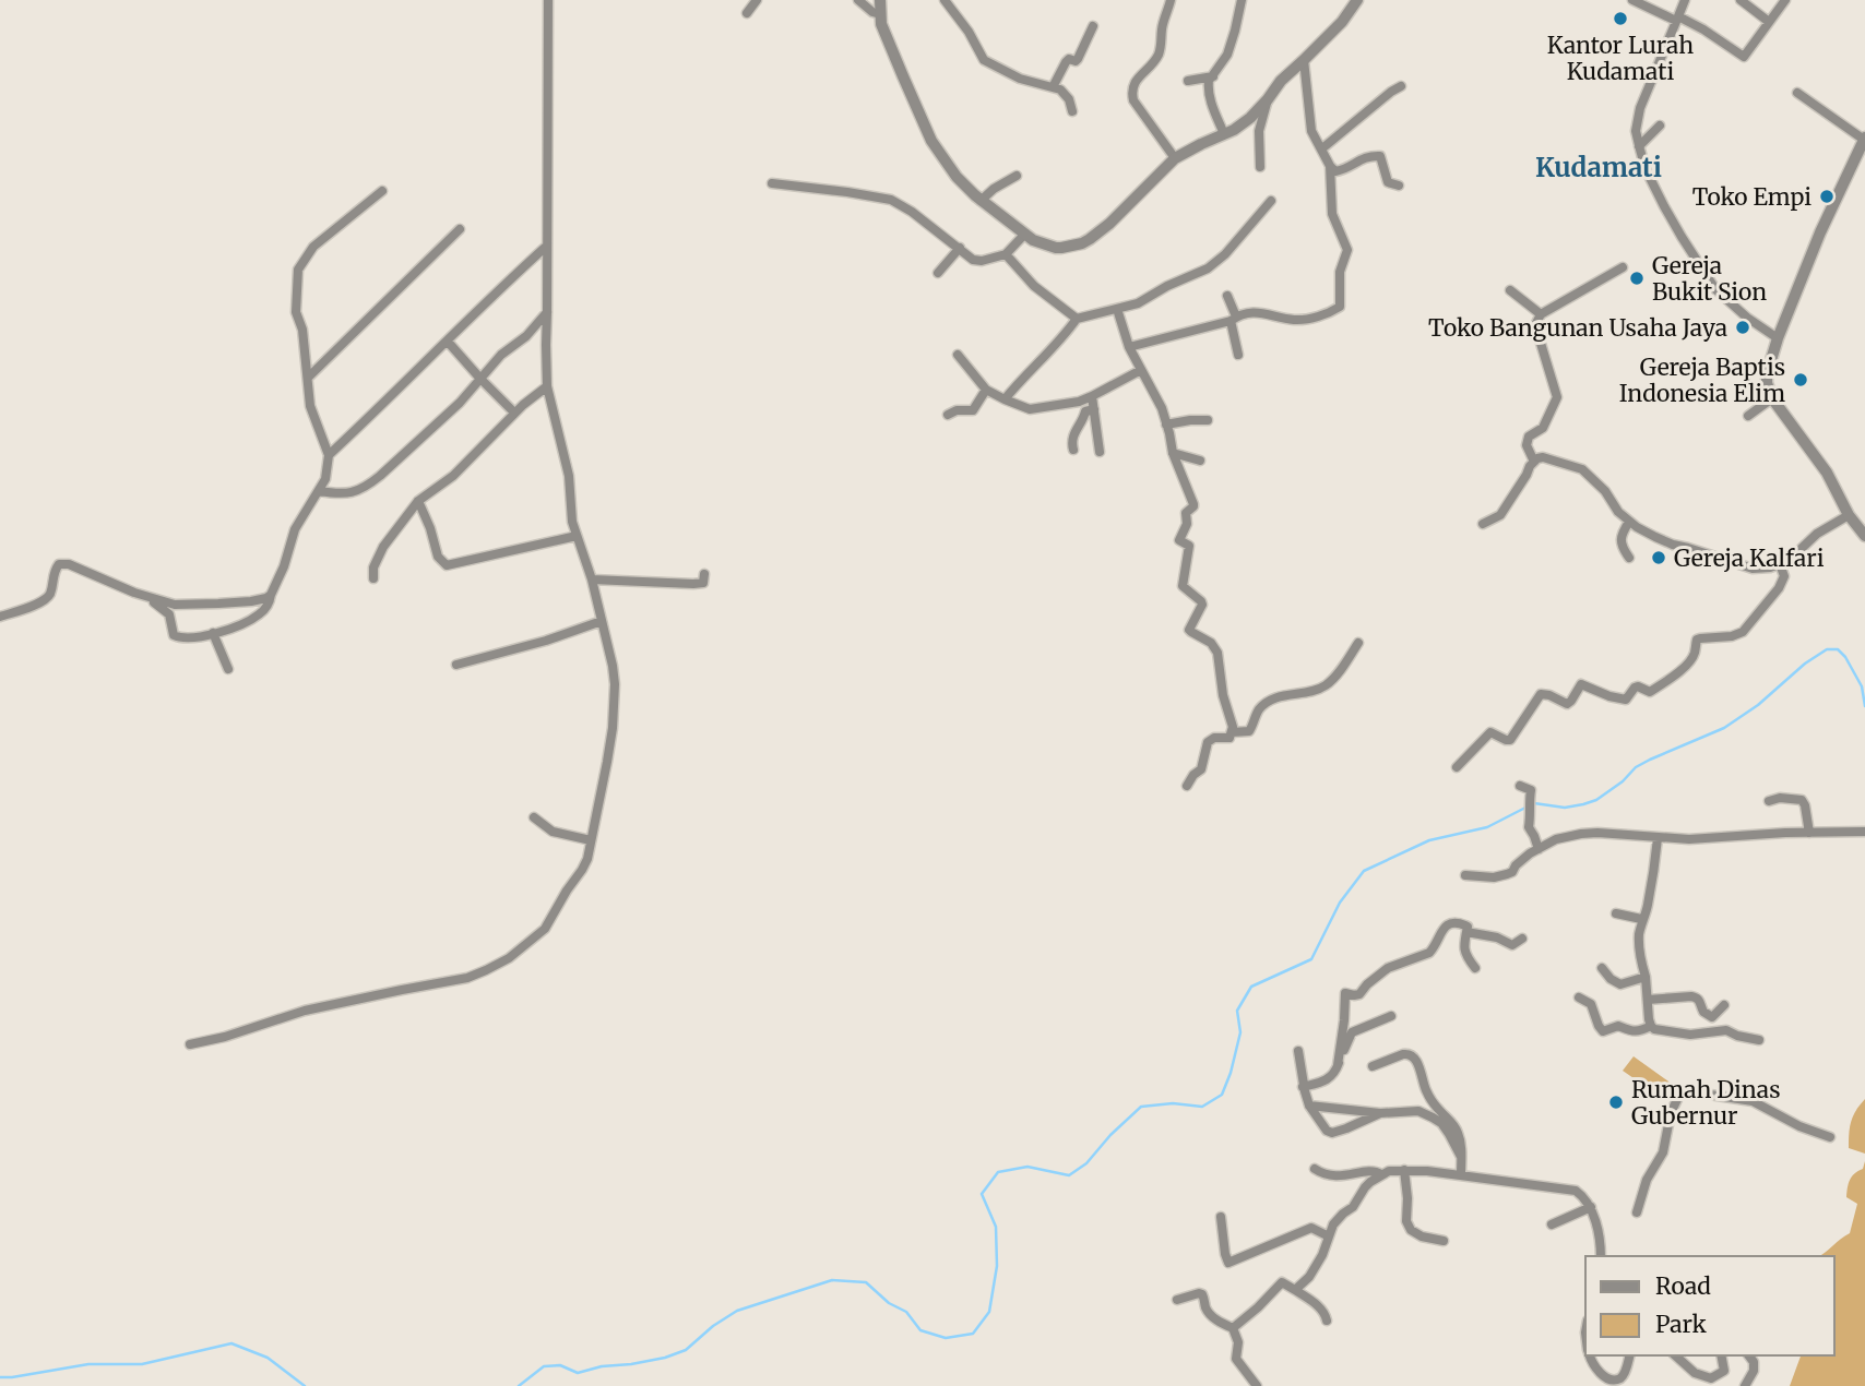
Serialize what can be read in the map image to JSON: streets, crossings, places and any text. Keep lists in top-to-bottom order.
{
  "districts": ["Kudamati"],
  "places": [
    "Kantor Lurah Kudamati",
    "Toko Empi",
    "Gereja Bukit Sion",
    "Toko Bangunan Usaha Jaya",
    "Gereja Baptis Indonesia Elim",
    "Gereja Kalfari",
    "Rumah Dinas Gubernur"
  ],
  "legend": ["Road", "Park"]
}
